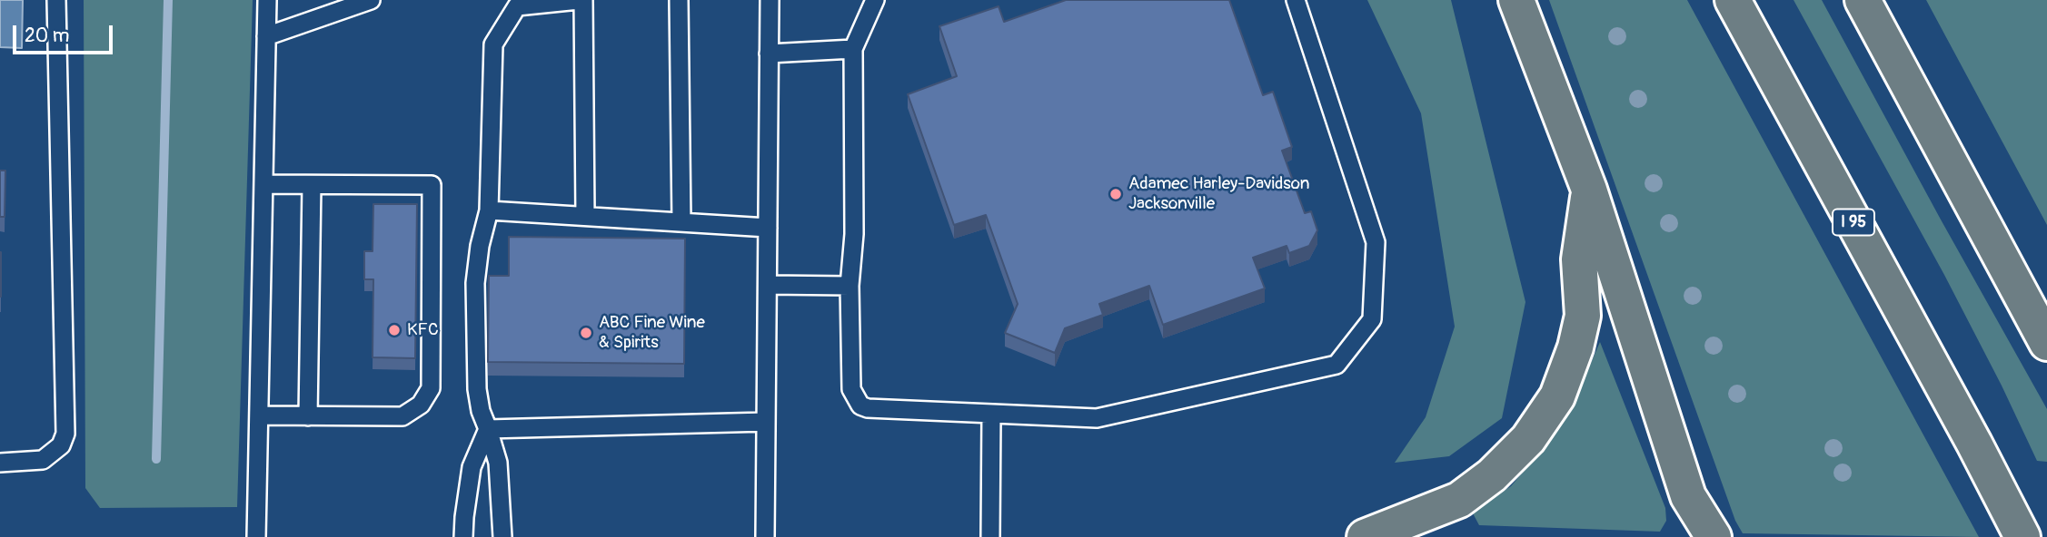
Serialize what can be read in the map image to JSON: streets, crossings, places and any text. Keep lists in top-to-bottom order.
{
  "streets": {
    "highway": ["I 95"]
  },
  "places": ["Adamec Harley-Davidson Jacksonville", "KFC", "ABC Fine Wine & Spirits"],
  "scale_bar": "20 m"
}
